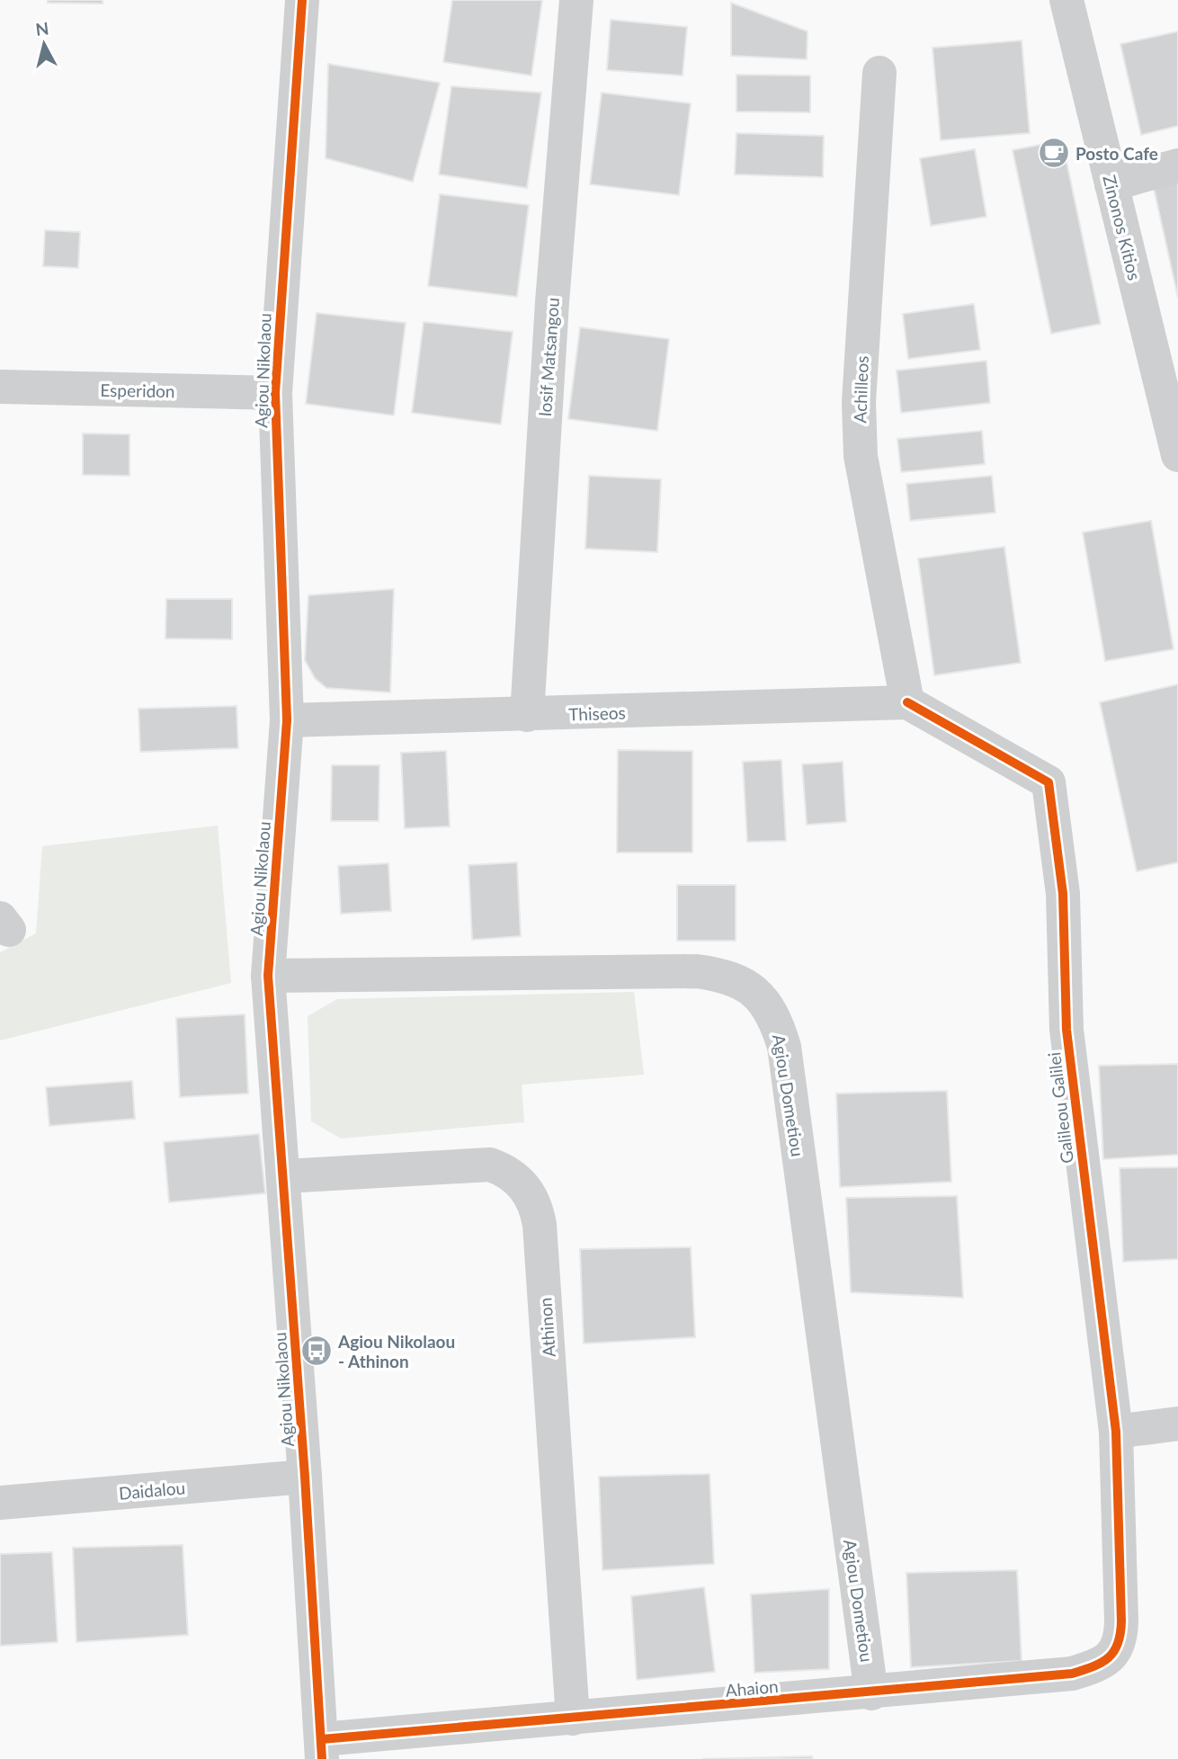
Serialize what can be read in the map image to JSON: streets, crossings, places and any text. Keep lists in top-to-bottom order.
{
  "streets": {
    "street": [
      "Zinonos Kitios",
      "Iosif Matsangou",
      "Agiou Nikolaou",
      "Achilleos",
      "Esperidon",
      "Thiseos",
      "Agiou Dometiou",
      "Galileou Galilei",
      "Athinon",
      "Daidalou",
      "Ahaion"
    ]
  },
  "crossings": [
    ["Iosif Matsangou", "Thiseos"],
    ["Agiou Nikolaou", "Esperidon"],
    ["Agiou Nikolaou", "Thiseos"],
    ["Agiou Nikolaou", "Agiou Dometiou"],
    ["Agiou Nikolaou", "Athinon"],
    ["Agiou Nikolaou", "Daidalou"],
    ["Agiou Nikolaou", "Ahaion"],
    ["Achilleos", "Thiseos"],
    ["Achilleos", "Galileou Galilei"],
    ["Thiseos", "Galileou Galilei"],
    ["Agiou Dometiou", "Ahaion"],
    ["Galileou Galilei", "Ahaion"],
    ["Athinon", "Ahaion"]
  ],
  "places": {
    "cafe": ["Posto Cafe"],
    "bus stop": ["Agiou Nikolaou - Athinon"]
  },
  "north": "top"
}
